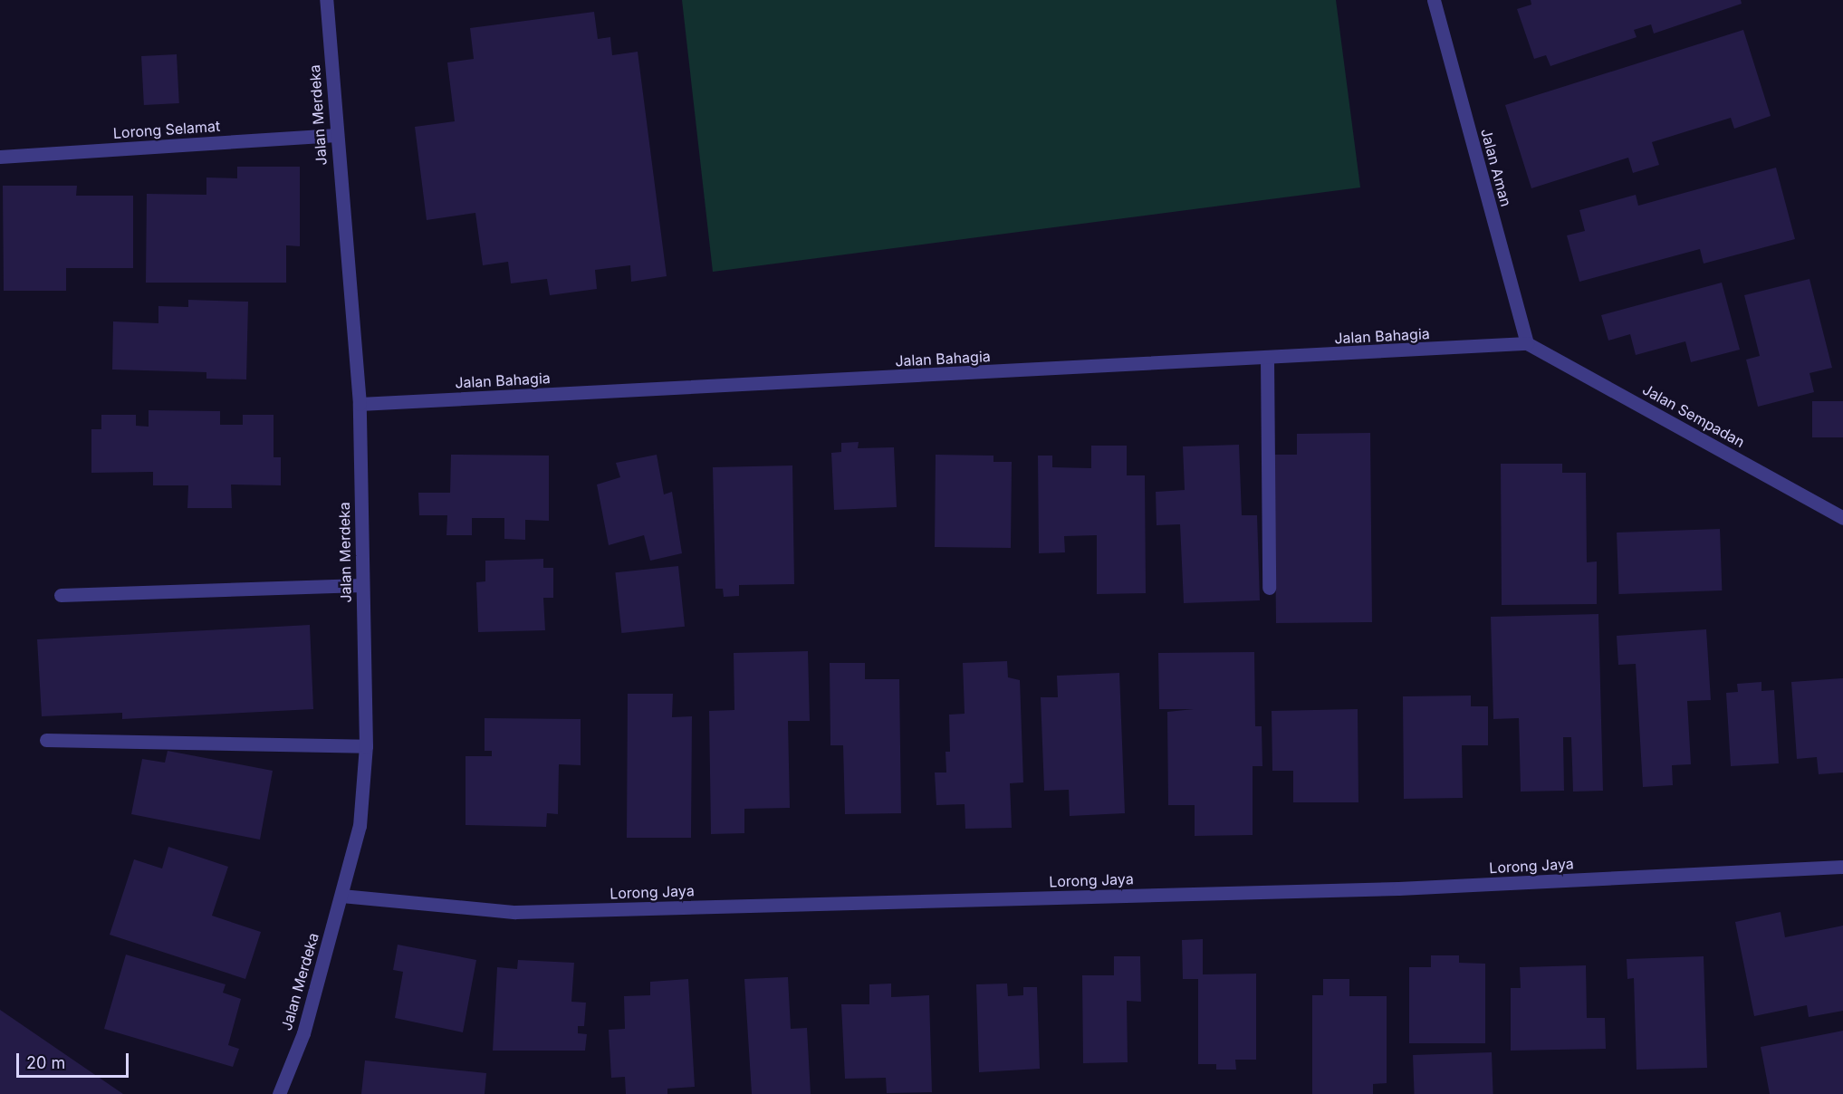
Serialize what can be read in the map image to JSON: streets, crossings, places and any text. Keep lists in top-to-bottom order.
{
  "streets": {
    "street": [
      "Jalan Merdeka",
      "Lorong Selamat",
      "Jalan Aman",
      "Jalan Bahagia",
      "Jalan Sempadan",
      "Lorong Jaya"
    ]
  },
  "crossings": [
    ["Jalan Merdeka", "Lorong Selamat"],
    ["Jalan Merdeka", "Jalan Bahagia"],
    ["Jalan Merdeka", "Lorong Jaya"],
    ["Jalan Aman", "Jalan Bahagia"],
    ["Jalan Aman", "Jalan Sempadan"],
    ["Jalan Bahagia", "Jalan Sempadan"]
  ],
  "scale_bar": "20 m"
}
